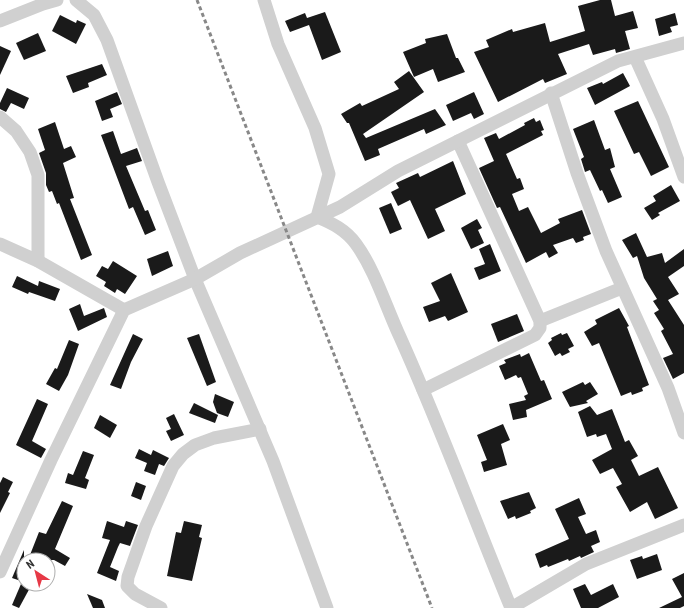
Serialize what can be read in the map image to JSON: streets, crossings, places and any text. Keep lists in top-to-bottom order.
{
  "north": "top left"
}
